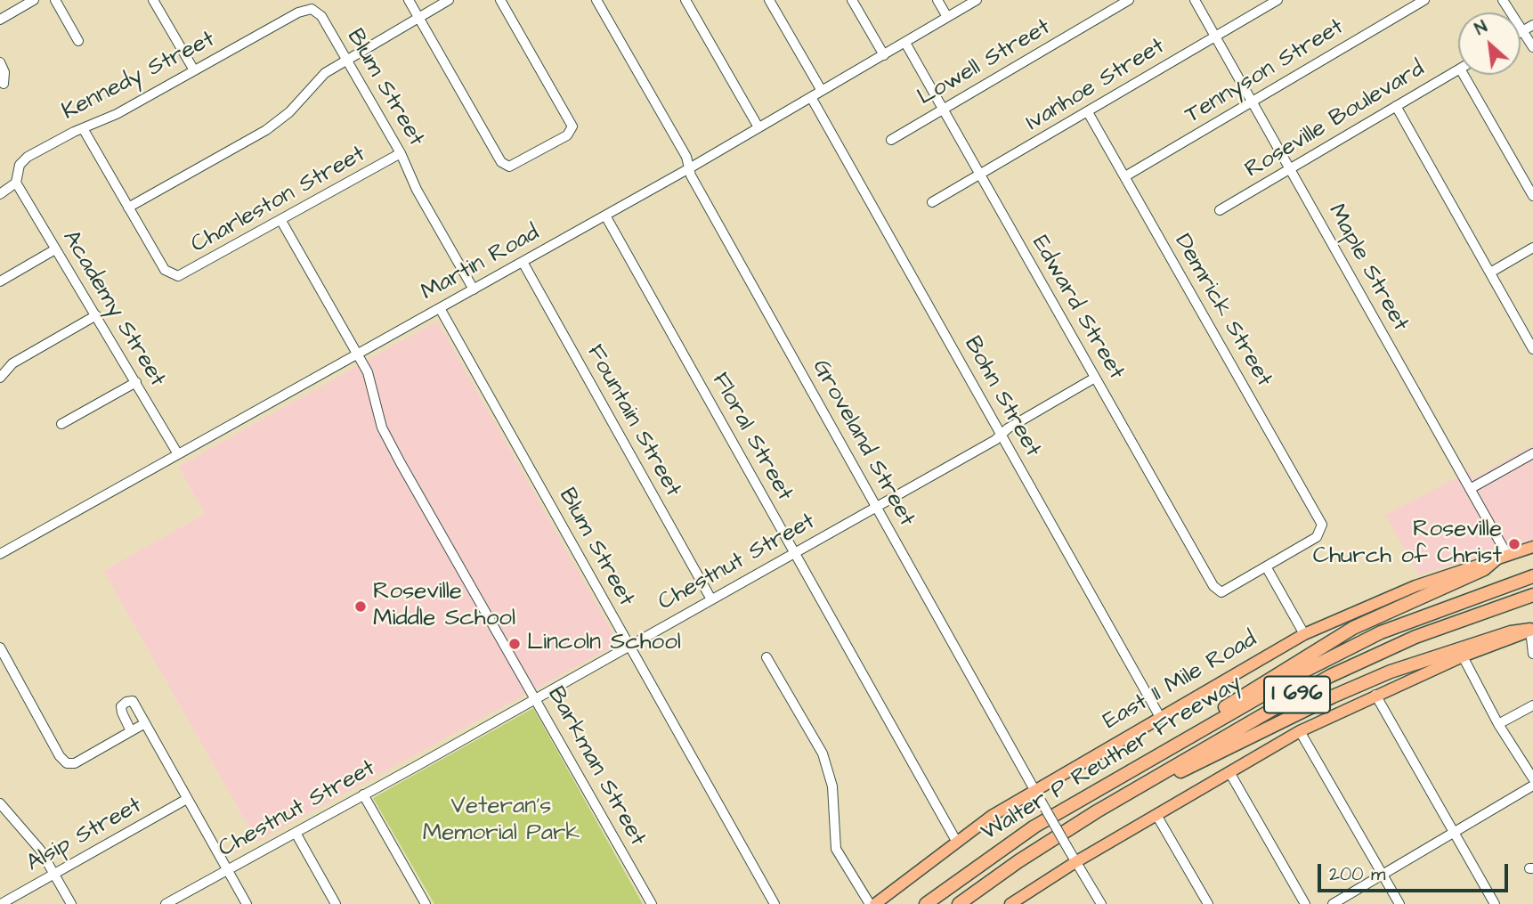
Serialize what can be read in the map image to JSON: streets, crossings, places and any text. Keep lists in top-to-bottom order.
{
  "streets": {
    "highway": ["I 696", "Walter P Reuther Freeway"],
    "main road": ["East 11 Mile Road"],
    "street": [
      "Lowell Street",
      "Tennyson Street",
      "Kennedy Street",
      "Ivanhoe Street",
      "Blum Street",
      "Roseville Boulevard",
      "Charleston Street",
      "Martin Road",
      "Maple Street",
      "Edward Street",
      "Academy Street",
      "Demrick Street",
      "Bohn Street",
      "Fountain Street",
      "Floral Street",
      "Groveland Street",
      "Chestnut Street",
      "Barkman Street",
      "Alsip Street"
    ]
  },
  "crossings": [
    ["Lowell Street", "Edward Street"],
    ["Tennyson Street", "Maple Street"],
    ["Tennyson Street", "Demrick Street"],
    ["Kennedy Street", "Blum Street"],
    ["Kennedy Street", "Academy Street"],
    ["Ivanhoe Street", "Maple Street"],
    ["Ivanhoe Street", "Edward Street"],
    ["Ivanhoe Street", "Demrick Street"],
    ["Blum Street", "Charleston Street"],
    ["Blum Street", "Martin Road"],
    ["Blum Street", "Chestnut Street"],
    ["Roseville Boulevard", "Maple Street"],
    ["Charleston Street", "Barkman Street"],
    ["Martin Road", "Edward Street"],
    ["Martin Road", "Academy Street"],
    ["Martin Road", "Bohn Street"],
    ["Martin Road", "Fountain Street"],
    ["Martin Road", "Floral Street"],
    ["Martin Road", "Groveland Street"],
    ["Martin Road", "Barkman Street"],
    ["Maple Street", "East 11 Mile Road"],
    ["Edward Street", "Demrick Street"],
    ["Edward Street", "Chestnut Street"],
    ["Bohn Street", "Chestnut Street"],
    ["Bohn Street", "East 11 Mile Road"],
    ["Fountain Street", "Chestnut Street"],
    ["Floral Street", "Chestnut Street"],
    ["Floral Street", "East 11 Mile Road"],
    ["Groveland Street", "Chestnut Street"],
    ["Groveland Street", "East 11 Mile Road"],
    ["Chestnut Street", "Barkman Street"]
  ],
  "parks": ["Veteran's Memorial Park"],
  "places": ["Roseville Church of Christ", "Roseville Middle School", "Lincoln School"],
  "scale_bar": "200 m",
  "north": "top left"
}
